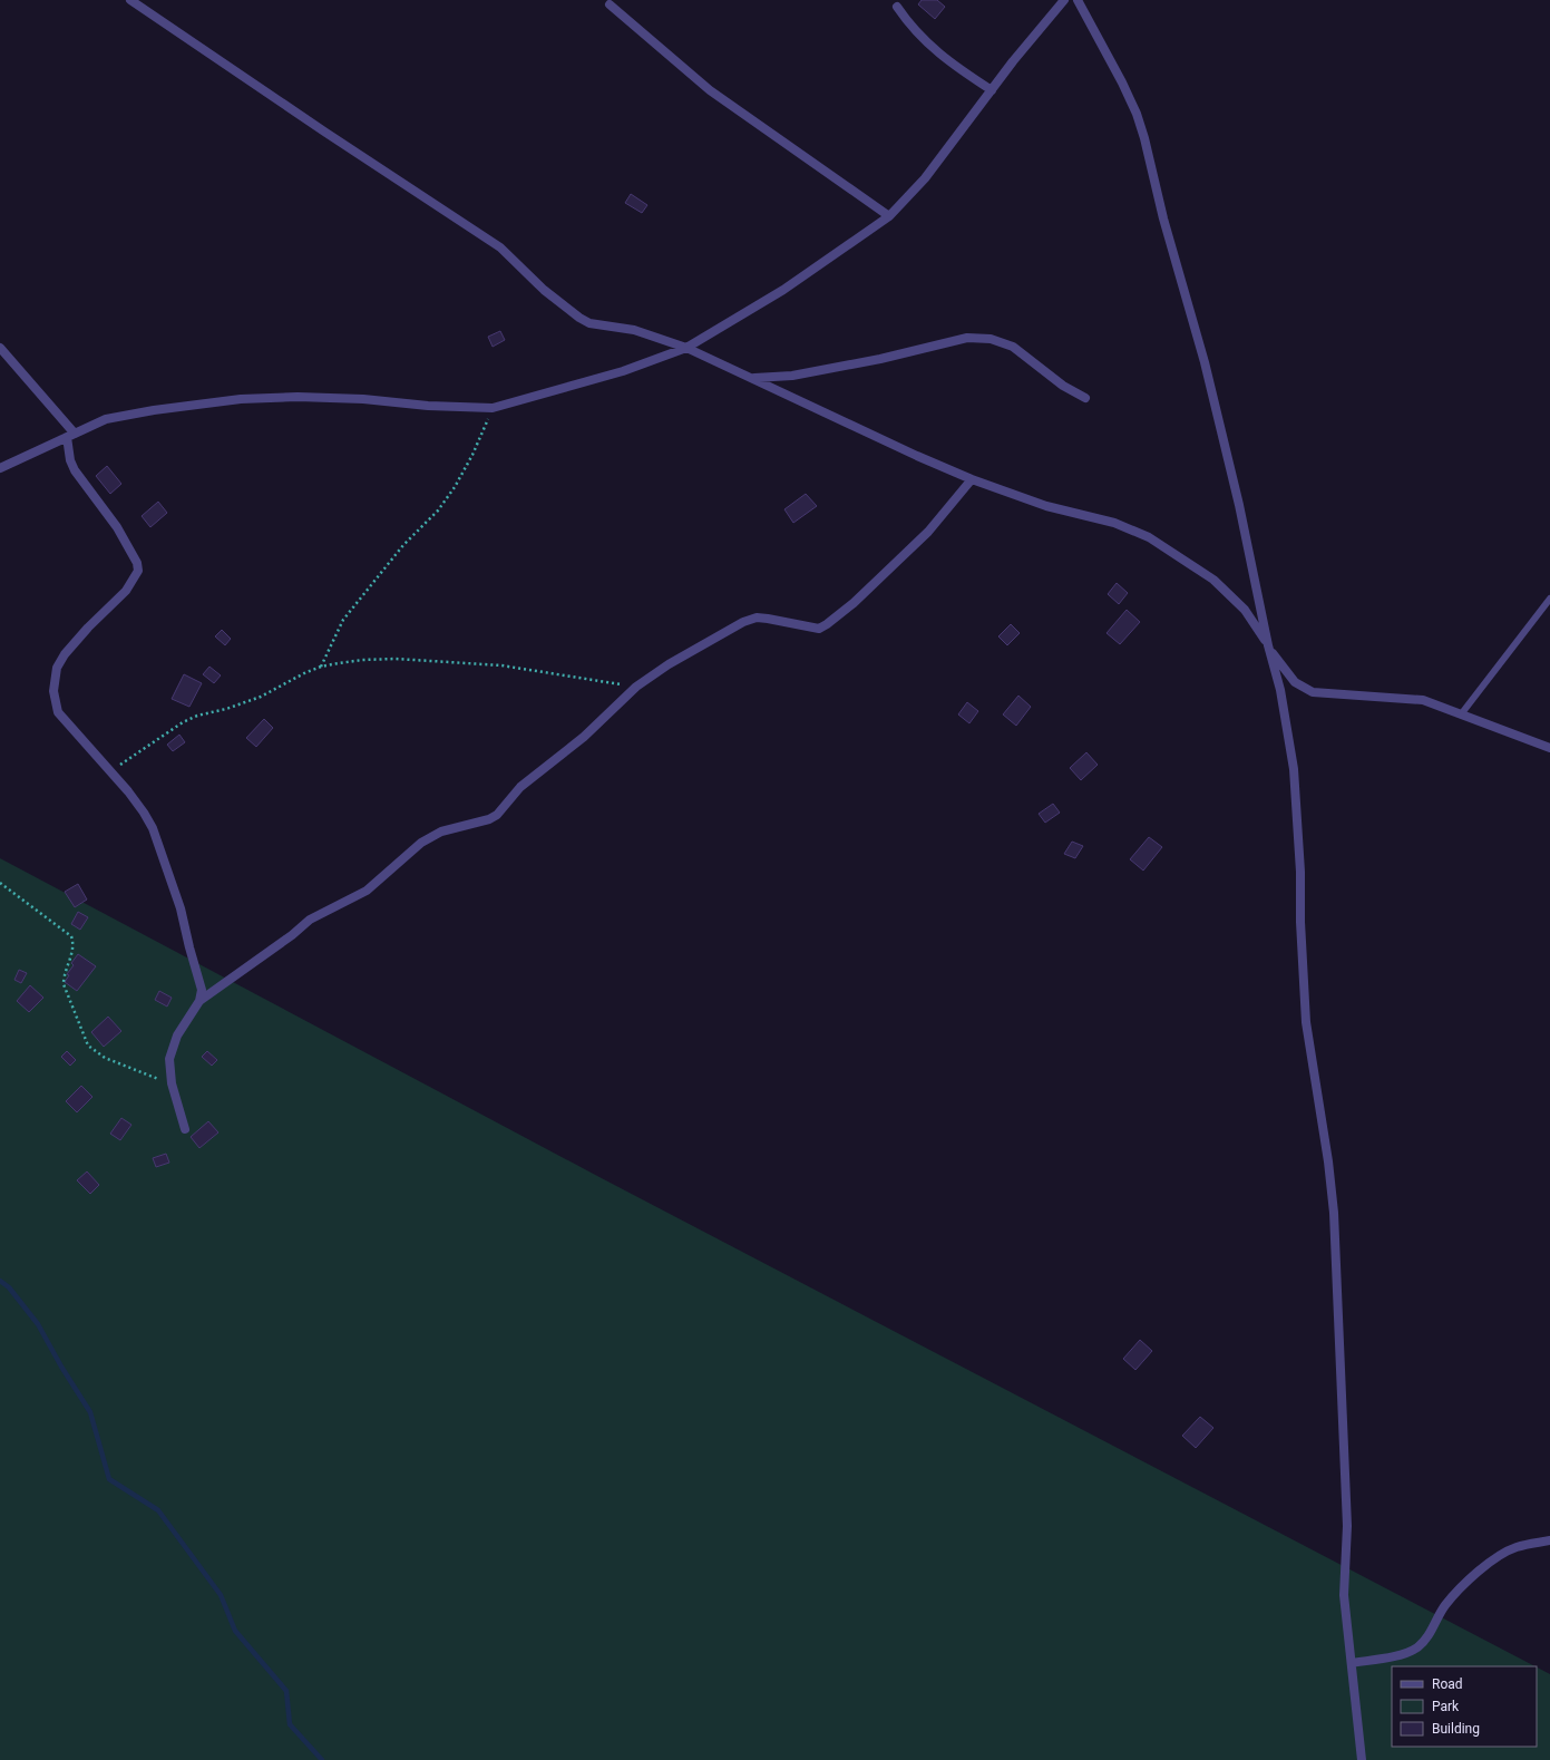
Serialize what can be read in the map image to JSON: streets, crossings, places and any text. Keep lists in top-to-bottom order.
{
  "legend": ["Road", "Park", "Building"]
}
